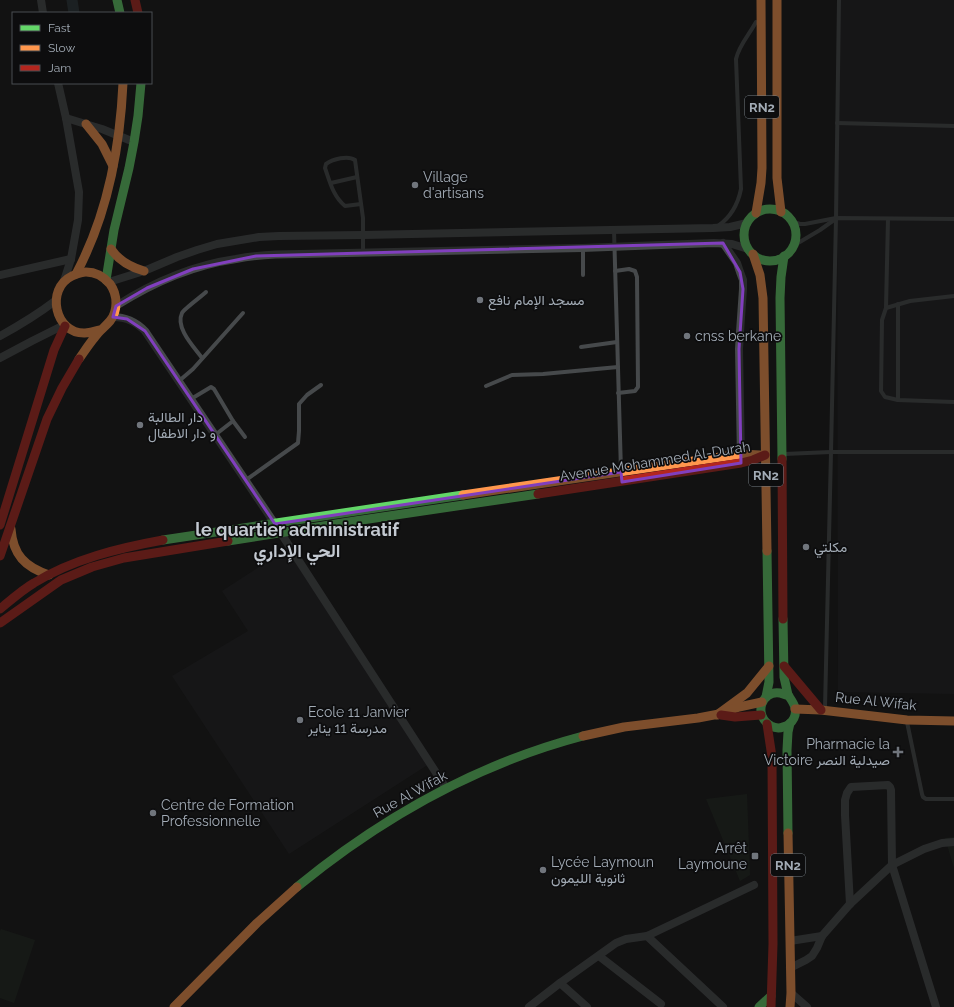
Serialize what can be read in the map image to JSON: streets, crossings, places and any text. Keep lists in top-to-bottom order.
{
  "streets": {
    "main road": ["RN2", "Avenue Mohammed Al-Durah", "Rue Al Wifak"]
  },
  "crossings": [
    ["RN2", "Avenue Mohammed Al-Durah"],
    ["RN2", "Rue Al Wifak"]
  ],
  "districts": ["le quartier administratif الحي الإداري"],
  "places": {
    "other": [
      "Village d'artisans",
      "مسجد الإمام نافع",
      "cnss berkane",
      "دار الطالبة و دار الاطفال",
      "مكلتي",
      "Ecole 11 Janvier مدرسة 11 يناير",
      "Centre de Formation Professionnelle",
      "Lycée Laymoun ثانوية الليمون"
    ],
    "health": ["Pharmacie la Victoire صيدلية النصر"],
    "transit": ["Arrêt Laymoune"]
  },
  "legend": ["Fast", "Slow", "Jam"]
}
